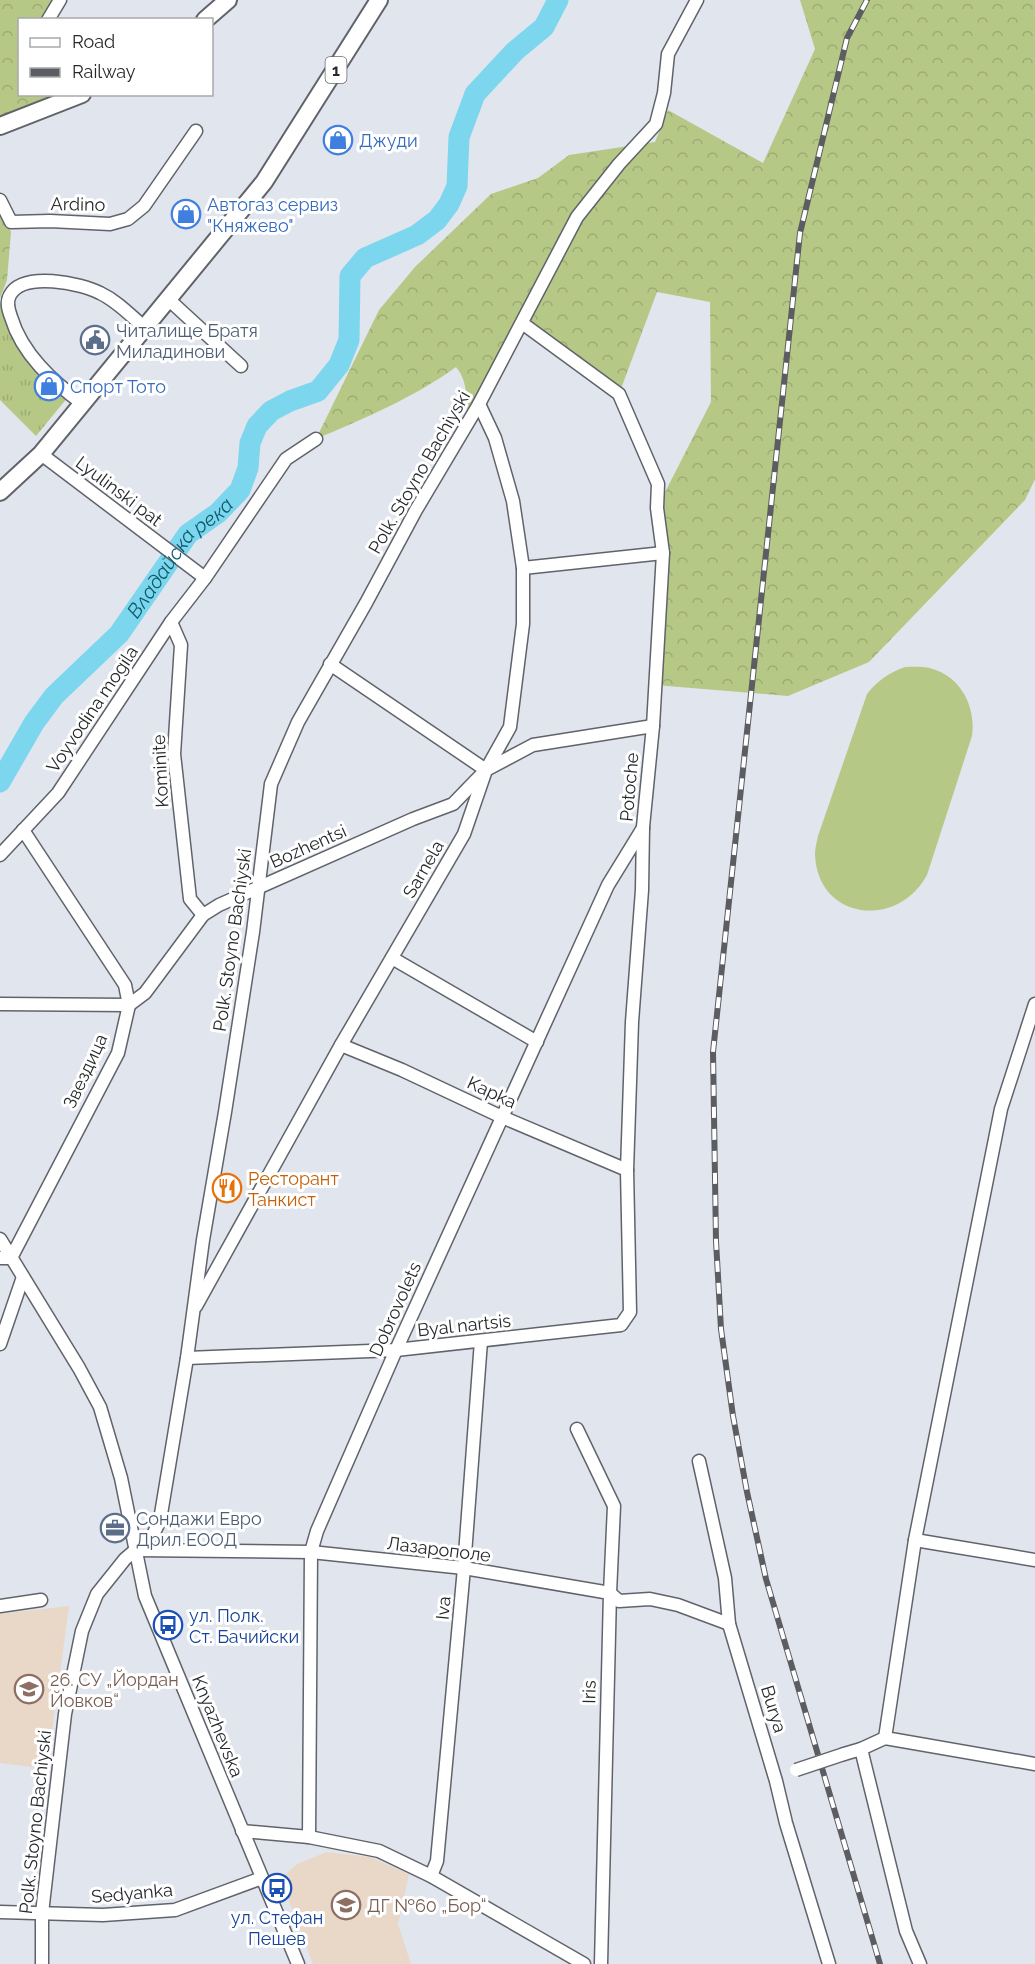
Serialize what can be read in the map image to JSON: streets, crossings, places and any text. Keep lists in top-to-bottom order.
{
  "streets": {
    "main road": ["1"],
    "street": [
      "Ardino",
      "Polk. Stoyno Bachiyski",
      "Lyulinski pat",
      "Voyvodina mogila",
      "Kominite",
      "Potoche",
      "Bozhentsi",
      "Sarnela",
      "Звездица",
      "Kapka",
      "Dobrovolets",
      "Byal nartsis",
      "Лазарополе",
      "Iva",
      "Iris",
      "Burya",
      "Knyazhevska",
      "Sedyanka"
    ]
  },
  "crossings": [
    ["1", "Lyulinski pat"],
    ["Polk. Stoyno Bachiyski", "Potoche"],
    ["Polk. Stoyno Bachiyski", "Bozhentsi"],
    ["Polk. Stoyno Bachiyski", "Sarnela"],
    ["Polk. Stoyno Bachiyski", "Byal nartsis"],
    ["Polk. Stoyno Bachiyski", "Лазарополе"],
    ["Polk. Stoyno Bachiyski", "Knyazhevska"],
    ["Polk. Stoyno Bachiyski", "Sedyanka"],
    ["Lyulinski pat", "Voyvodina mogila"],
    ["Voyvodina mogila", "Kominite"],
    ["Kominite", "Bozhentsi"],
    ["Potoche", "Bozhentsi"],
    ["Potoche", "Kapka"],
    ["Potoche", "Dobrovolets"],
    ["Potoche", "Byal nartsis"],
    ["Bozhentsi", "Sarnela"],
    ["Bozhentsi", "Звездица"],
    ["Sarnela", "Kapka"],
    ["Звездица", "Knyazhevska"],
    ["Kapka", "Dobrovolets"],
    ["Dobrovolets", "Byal nartsis"],
    ["Dobrovolets", "Лазарополе"],
    ["Byal nartsis", "Iva"],
    ["Лазарополе", "Iva"],
    ["Лазарополе", "Iris"],
    ["Лазарополе", "Burya"],
    ["Лазарополе", "Knyazhevska"],
    ["Knyazhevska", "Sedyanka"]
  ],
  "water": ["Владайска река"],
  "places": {
    "shop": ["Джуди", "Автогаз сервиз \"Княжево\"", "Спорт Тото"],
    "public building": ["Читалище Братя Миладинови"],
    "restaurant": ["Ресторант Танкист"],
    "office": ["Сондажи Евро Дрил ЕООД"],
    "bus stop": ["ул. Полк. Ст. Бачийски", "ул. Стефан Пешев"],
    "school or university": ["26. СУ „Йордан Йовков“", "ДГ №60 „Бор“"]
  },
  "legend": ["Road", "Railway"]
}
